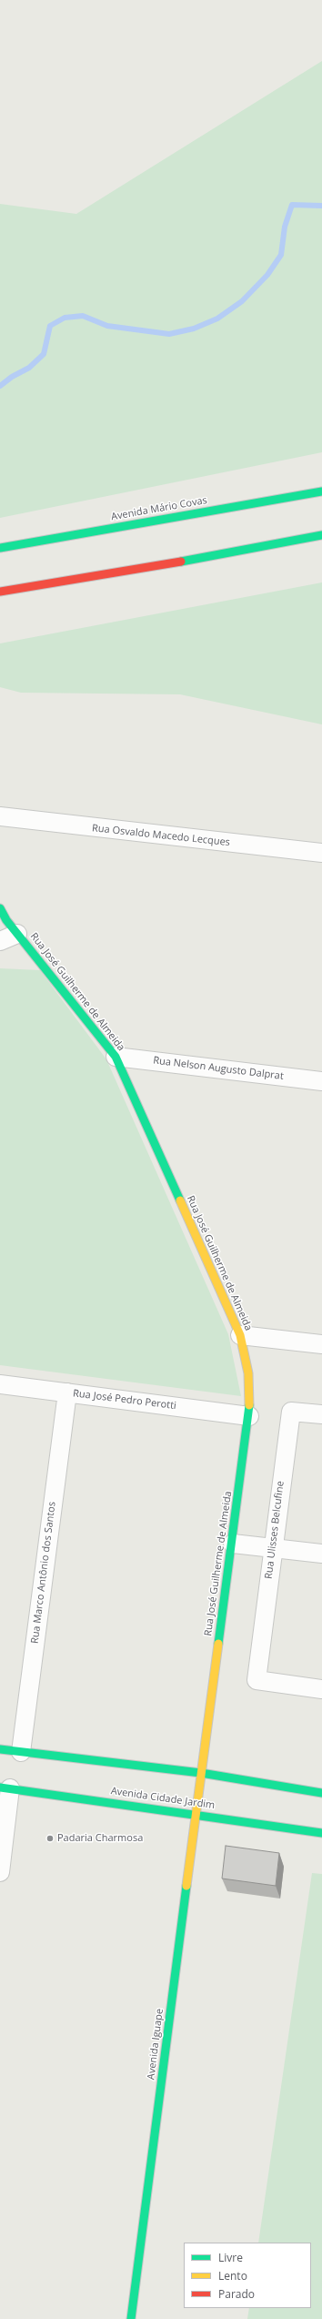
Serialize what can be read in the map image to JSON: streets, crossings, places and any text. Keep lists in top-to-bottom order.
{
  "streets": {
    "main road": [
      "Avenida Mário Covas",
      "Rua José Guilherme de Almeida",
      "Avenida Cidade Jardim",
      "Avenida Iguape"
    ],
    "street": [
      "Rua Osvaldo Macedo Lecques",
      "Rua Nelson Augusto Dalprat",
      "Rua José Pedro Perotti",
      "Rua Ulisses Belcufine",
      "Rua Marco Antônio dos Santos"
    ]
  },
  "crossings": [
    ["Rua José Guilherme de Almeida", "Rua Nelson Augusto Dalprat"],
    ["Rua José Guilherme de Almeida", "Rua José Pedro Perotti"],
    ["Rua José Guilherme de Almeida", "Avenida Iguape"],
    ["Rua José Pedro Perotti", "Rua Marco Antônio dos Santos"],
    ["Avenida Cidade Jardim", "Avenida Iguape"]
  ],
  "places": ["Padaria Charmosa"],
  "legend": ["Livre", "Lento", "Parado"]
}
